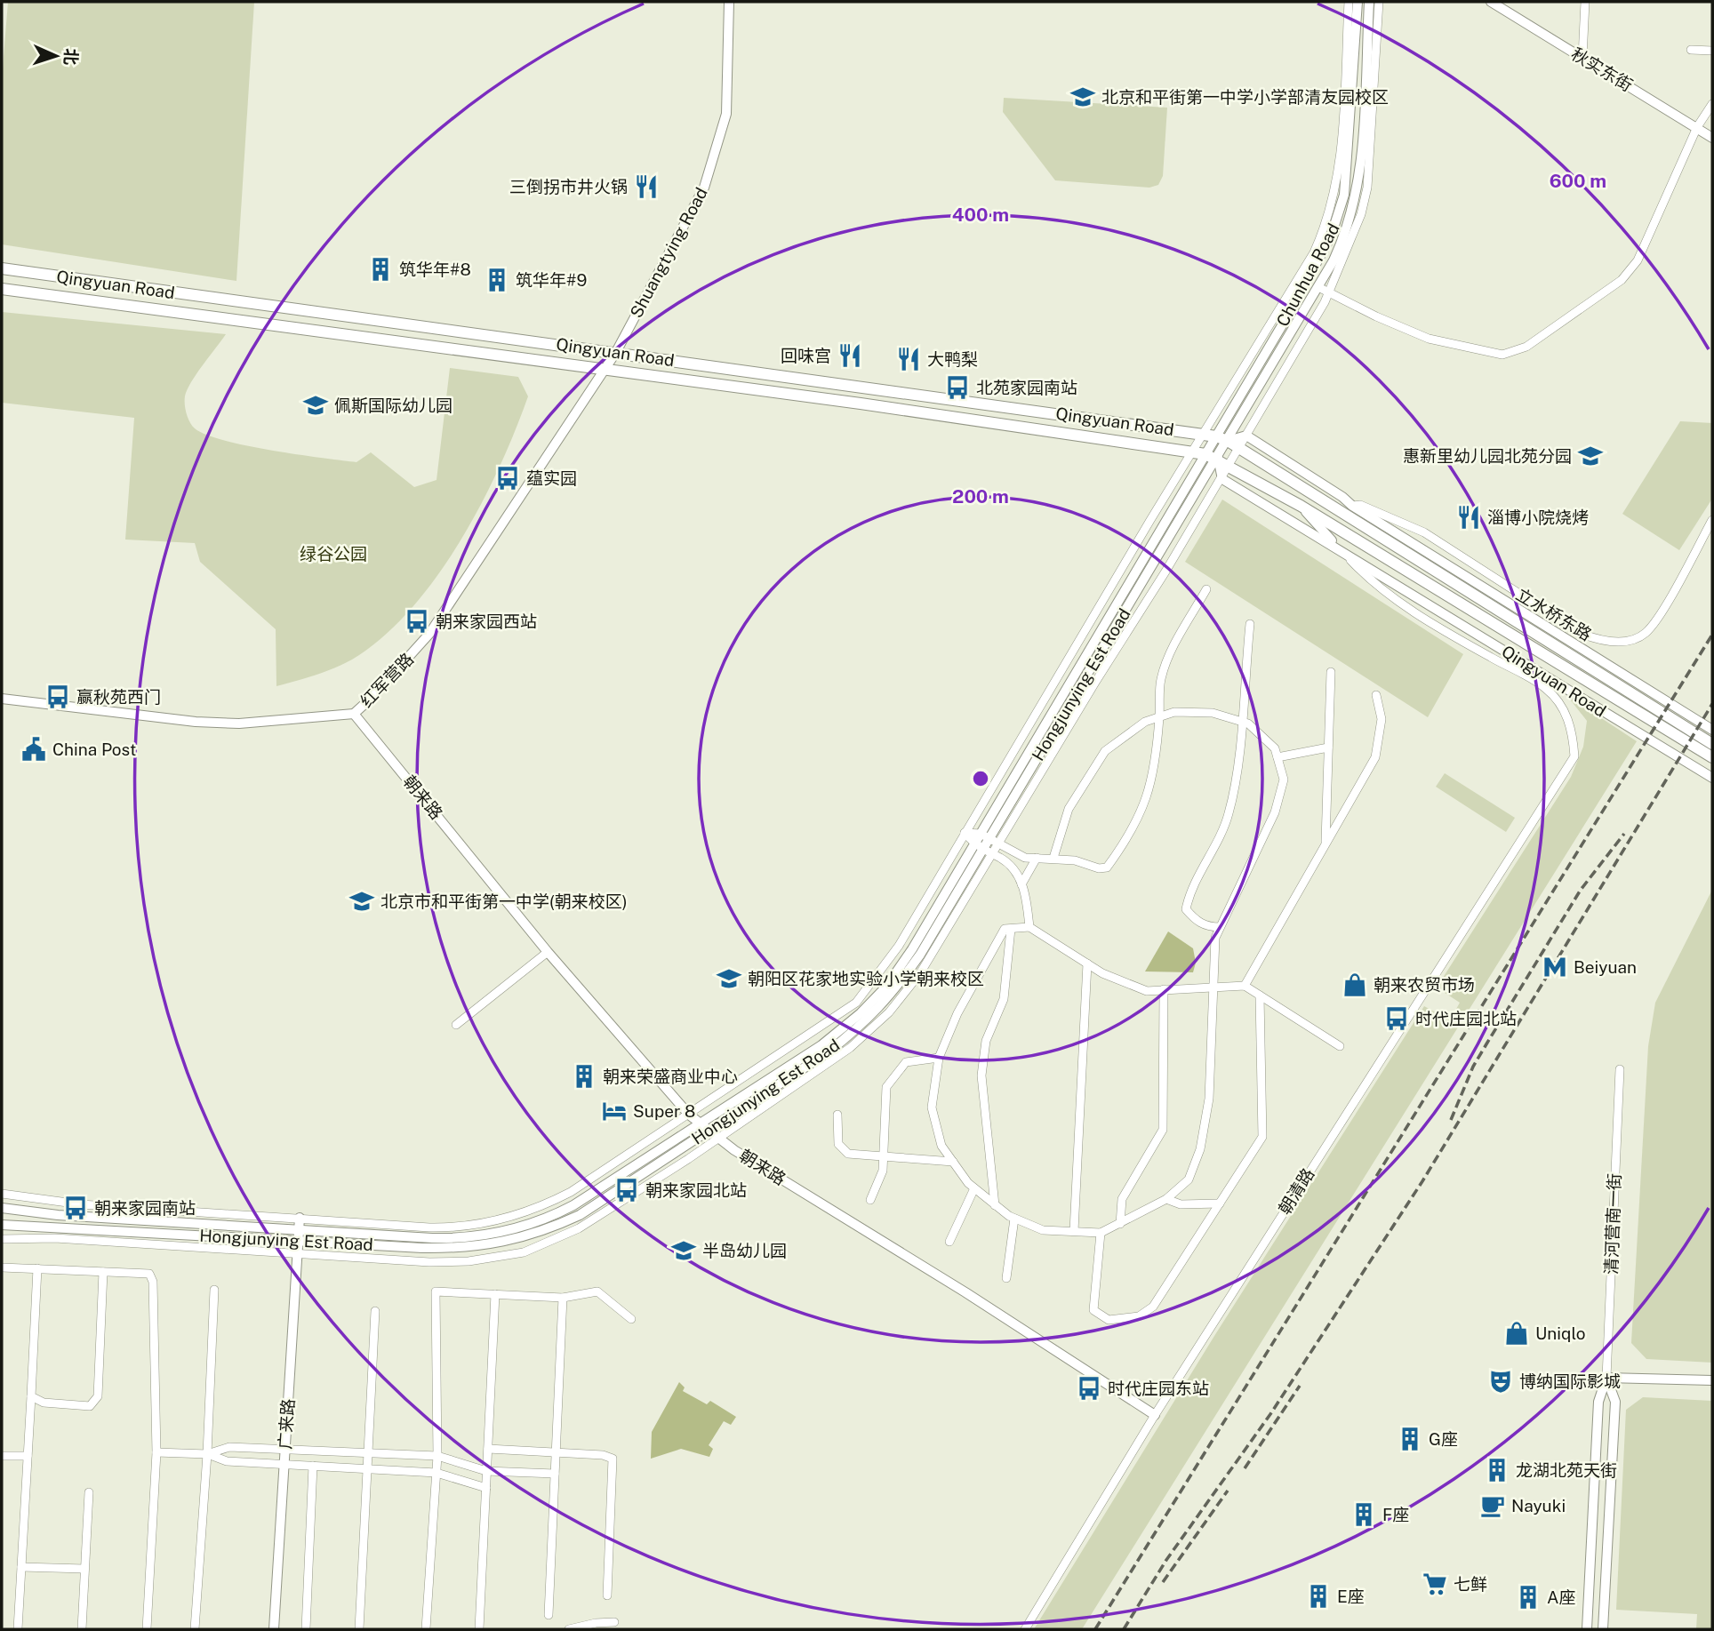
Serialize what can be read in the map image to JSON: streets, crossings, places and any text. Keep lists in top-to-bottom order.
{
  "streets": {
    "main road": ["Qingyuan Road"],
    "street": [
      "秋实东街",
      "Shuangtying Road",
      "Chunhua Road",
      "立水桥东路",
      "红军营路",
      "Hongjunying Est Road",
      "朝来路",
      "朝清路",
      "清河营南一街",
      "广来路"
    ]
  },
  "crossings": [
    ["Shuangtying Road", "Qingyuan Road"],
    ["Shuangtying Road", "红军营路"],
    ["Chunhua Road", "Qingyuan Road"],
    ["Chunhua Road", "Hongjunying Est Road"],
    ["Qingyuan Road", "红军营路"],
    ["Qingyuan Road", "Hongjunying Est Road"],
    ["Qingyuan Road", "朝清路"],
    ["红军营路", "朝来路"],
    ["Hongjunying Est Road", "朝来路"],
    ["Hongjunying Est Road", "广来路"],
    ["朝来路", "朝清路"]
  ],
  "parks": ["绿谷公园"],
  "places": {
    "school or university": [
      "北京和平街第一中学小学部清友园校区",
      "佩斯国际幼儿园",
      "惠新里幼儿园北苑分园",
      "北京市和平街第一中学(朝来校区)",
      "朝阳区花家地实验小学朝来校区",
      "半岛幼儿园"
    ],
    "restaurant": [
      "三倒拐市井火锅",
      "回味宫",
      "大鸭梨",
      "淄博小院烧烤"
    ],
    "building": [
      "筑华年#8",
      "筑华年#9",
      "朝来荣盛商业中心",
      "G座",
      "龙湖北苑天街",
      "F座",
      "E座",
      "A座"
    ],
    "bus stop": [
      "北苑家园南站",
      "蕴实园",
      "朝来家园西站",
      "赢秋苑西门",
      "时代庄园北站",
      "朝来家园北站",
      "朝来家园南站",
      "时代庄园东站"
    ],
    "public building": ["China Post"],
    "metro station": ["Beiyuan"],
    "shop": ["朝来农贸市场", "Uniqlo"],
    "hotel": ["Super 8"],
    "theatre": ["博纳国际影城"],
    "cafe": ["Nayuki"],
    "supermarket": ["七鲜"]
  },
  "north": "right",
  "rings": ["600 m", "400 m", "200 m"]
}
